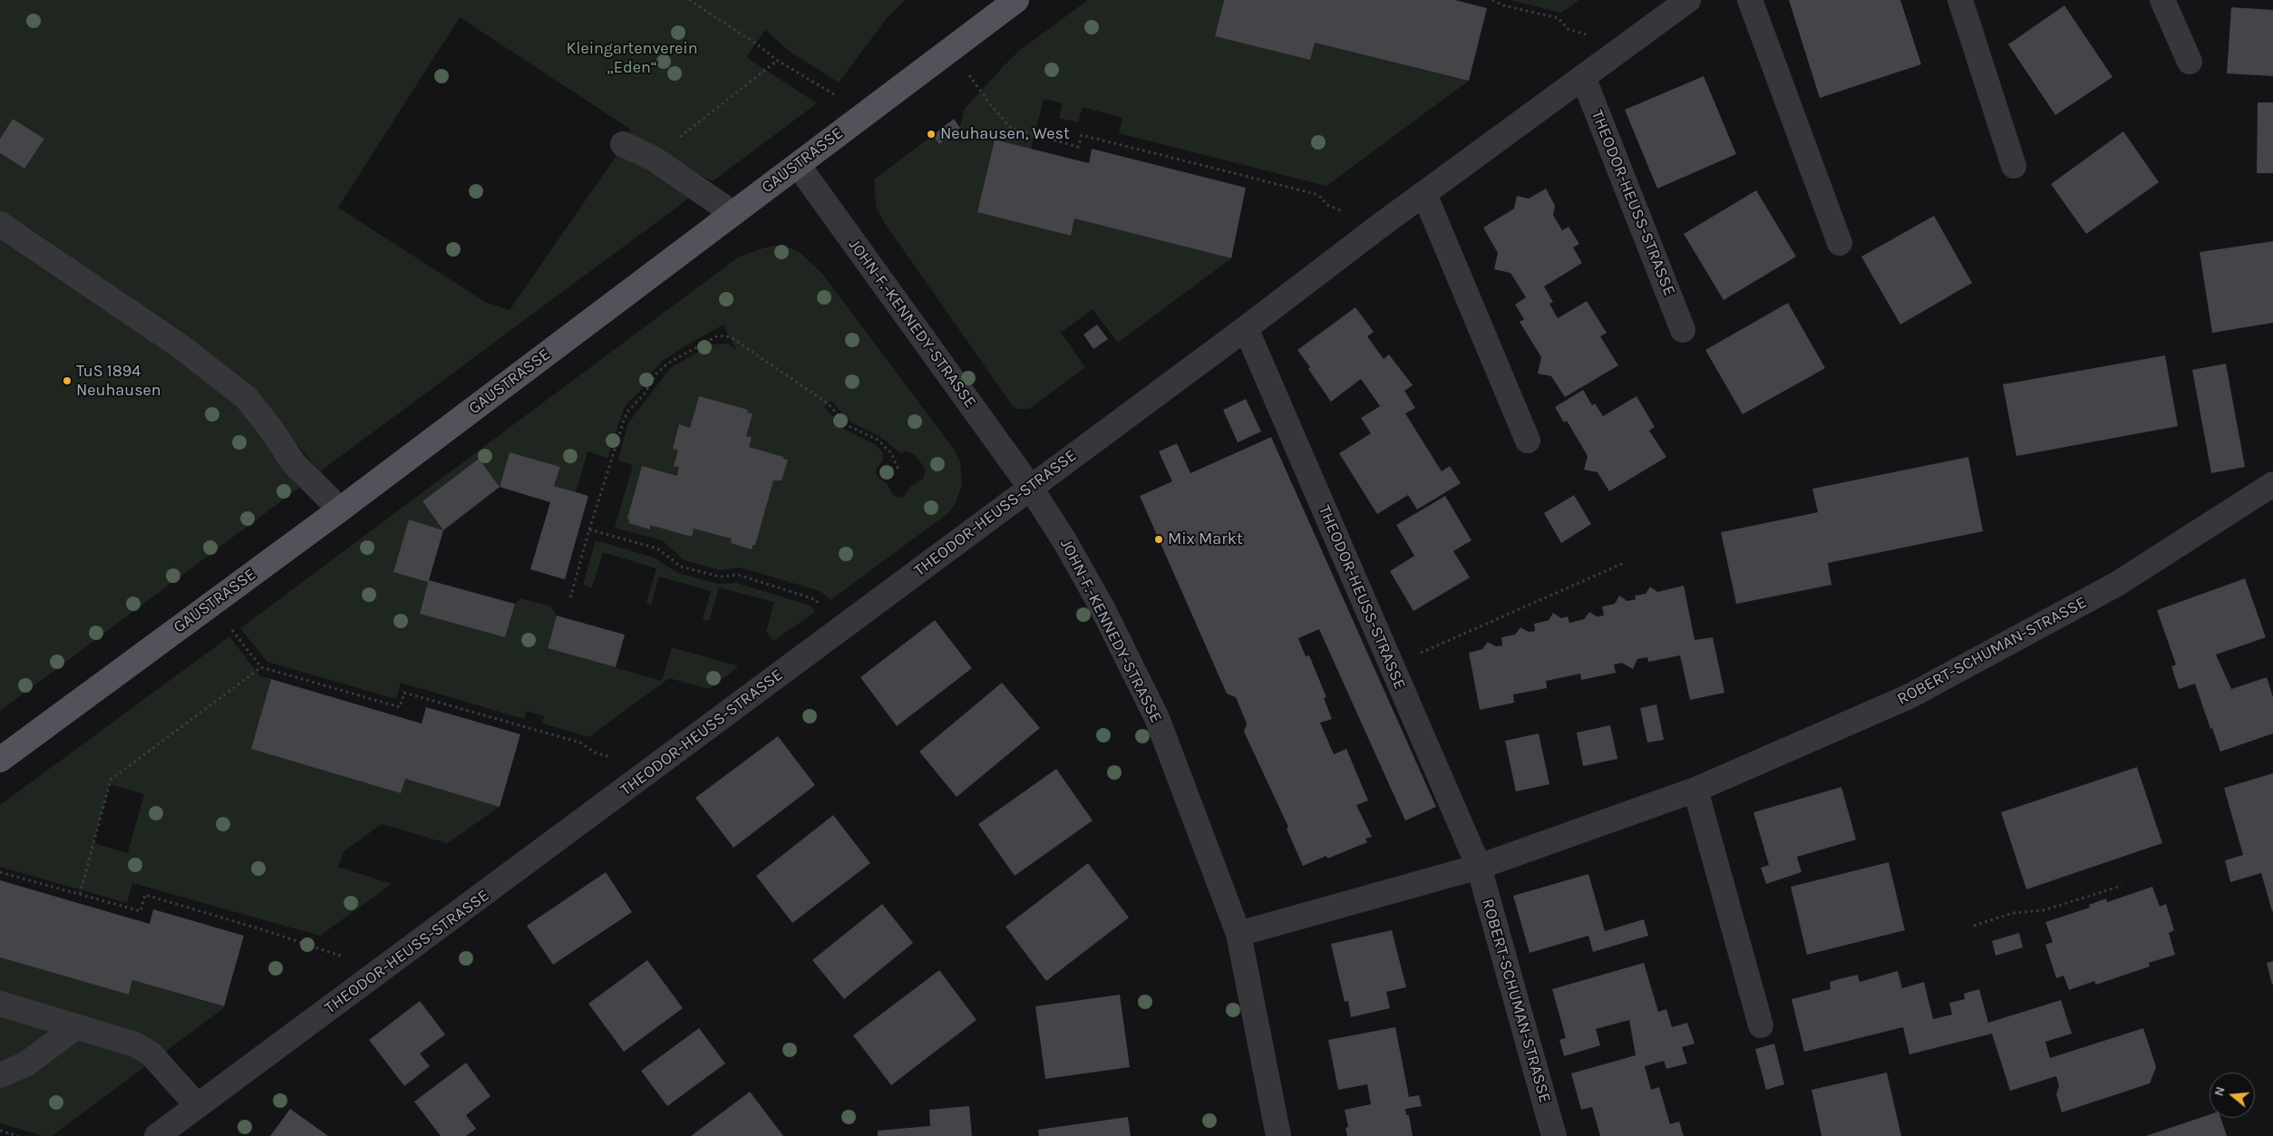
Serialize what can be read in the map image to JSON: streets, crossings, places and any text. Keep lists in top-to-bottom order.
{
  "streets": {
    "main road": ["GAUSTRASSE"],
    "street": ["THEODOR-HEUSS-STRASSE", "JOHN-F.-KENNEDY-STRASSE", "ROBERT-SCHUMAN-STRASSE"]
  },
  "crossings": [
    ["GAUSTRASSE", "JOHN-F.-KENNEDY-STRASSE"],
    ["THEODOR-HEUSS-STRASSE", "JOHN-F.-KENNEDY-STRASSE"],
    ["THEODOR-HEUSS-STRASSE", "ROBERT-SCHUMAN-STRASSE"],
    ["JOHN-F.-KENNEDY-STRASSE", "ROBERT-SCHUMAN-STRASSE"]
  ],
  "parks": ["Kleingartenverein „Eden“"],
  "places": ["Neuhausen, West", "TuS 1894 Neuhausen", "Mix Markt"],
  "north": "left"
}
